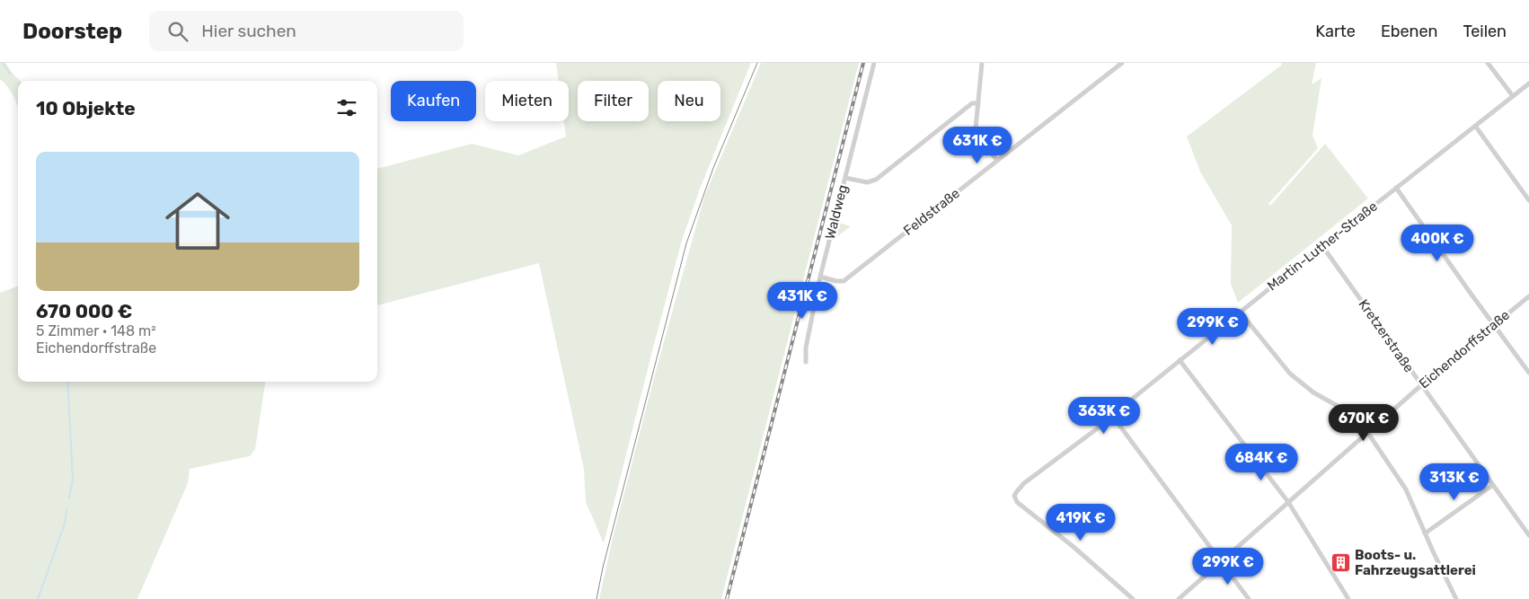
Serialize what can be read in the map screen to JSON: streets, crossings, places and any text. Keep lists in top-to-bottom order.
{
  "streets": {
    "street": [
      "Waldweg",
      "Feldstraße",
      "Martin-Luther-Straße",
      "Kretzerstraße",
      "Eichendorffstraße"
    ]
  },
  "crossings": [
    ["Waldweg", "Feldstraße"],
    ["Martin-Luther-Straße", "Kretzerstraße"],
    ["Kretzerstraße", "Eichendorffstraße"]
  ],
  "places": {
    "building": ["Boots- u. Fahrzeugsattlerei"]
  },
  "page": {
    "header": "Doorstep",
    "search": "Hier suchen",
    "nav": ["Karte", "Ebenen", "Teilen"],
    "chip": [
      "Kaufen",
      "Mieten",
      "Filter",
      "Neu"
    ],
    "heading": "10 Objekte",
    "price": [
      "631K €",
      "400K €",
      "431K €",
      "299K €",
      "363K €",
      "670K €",
      "684K €",
      "313K €",
      "419K €",
      "299K €"
    ],
    "list": [
      {
        "name": "670 000 €",
        "note": "5 Zimmer · 148 m² · Eichendorffstraße"
      }
    ]
  }
}
